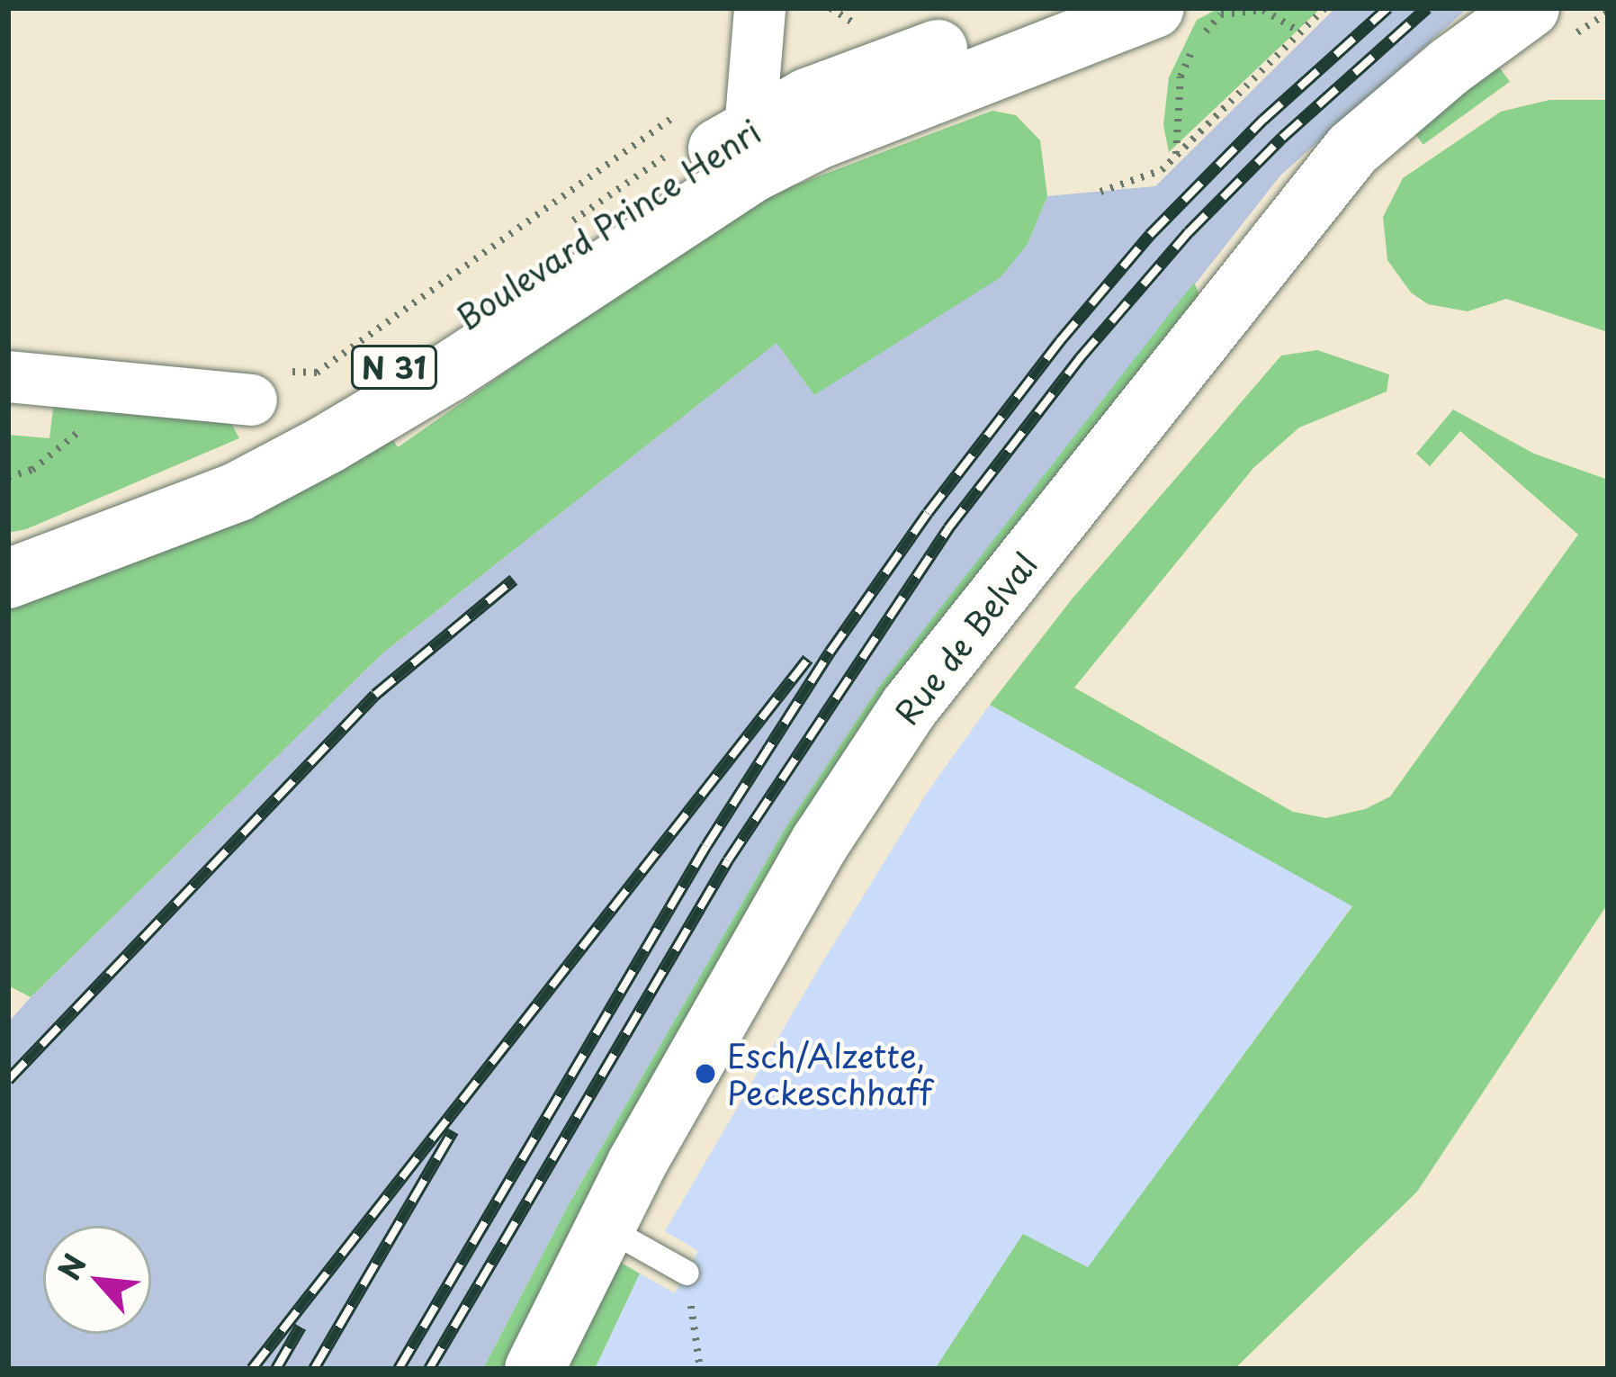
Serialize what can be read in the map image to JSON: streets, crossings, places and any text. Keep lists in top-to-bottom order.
{
  "streets": {
    "main road": ["Boulevard Prince Henri", "N 31", "Rue de Belval"]
  },
  "places": ["Esch/Alzette, Peckeschhaff"],
  "north": "top left"
}
